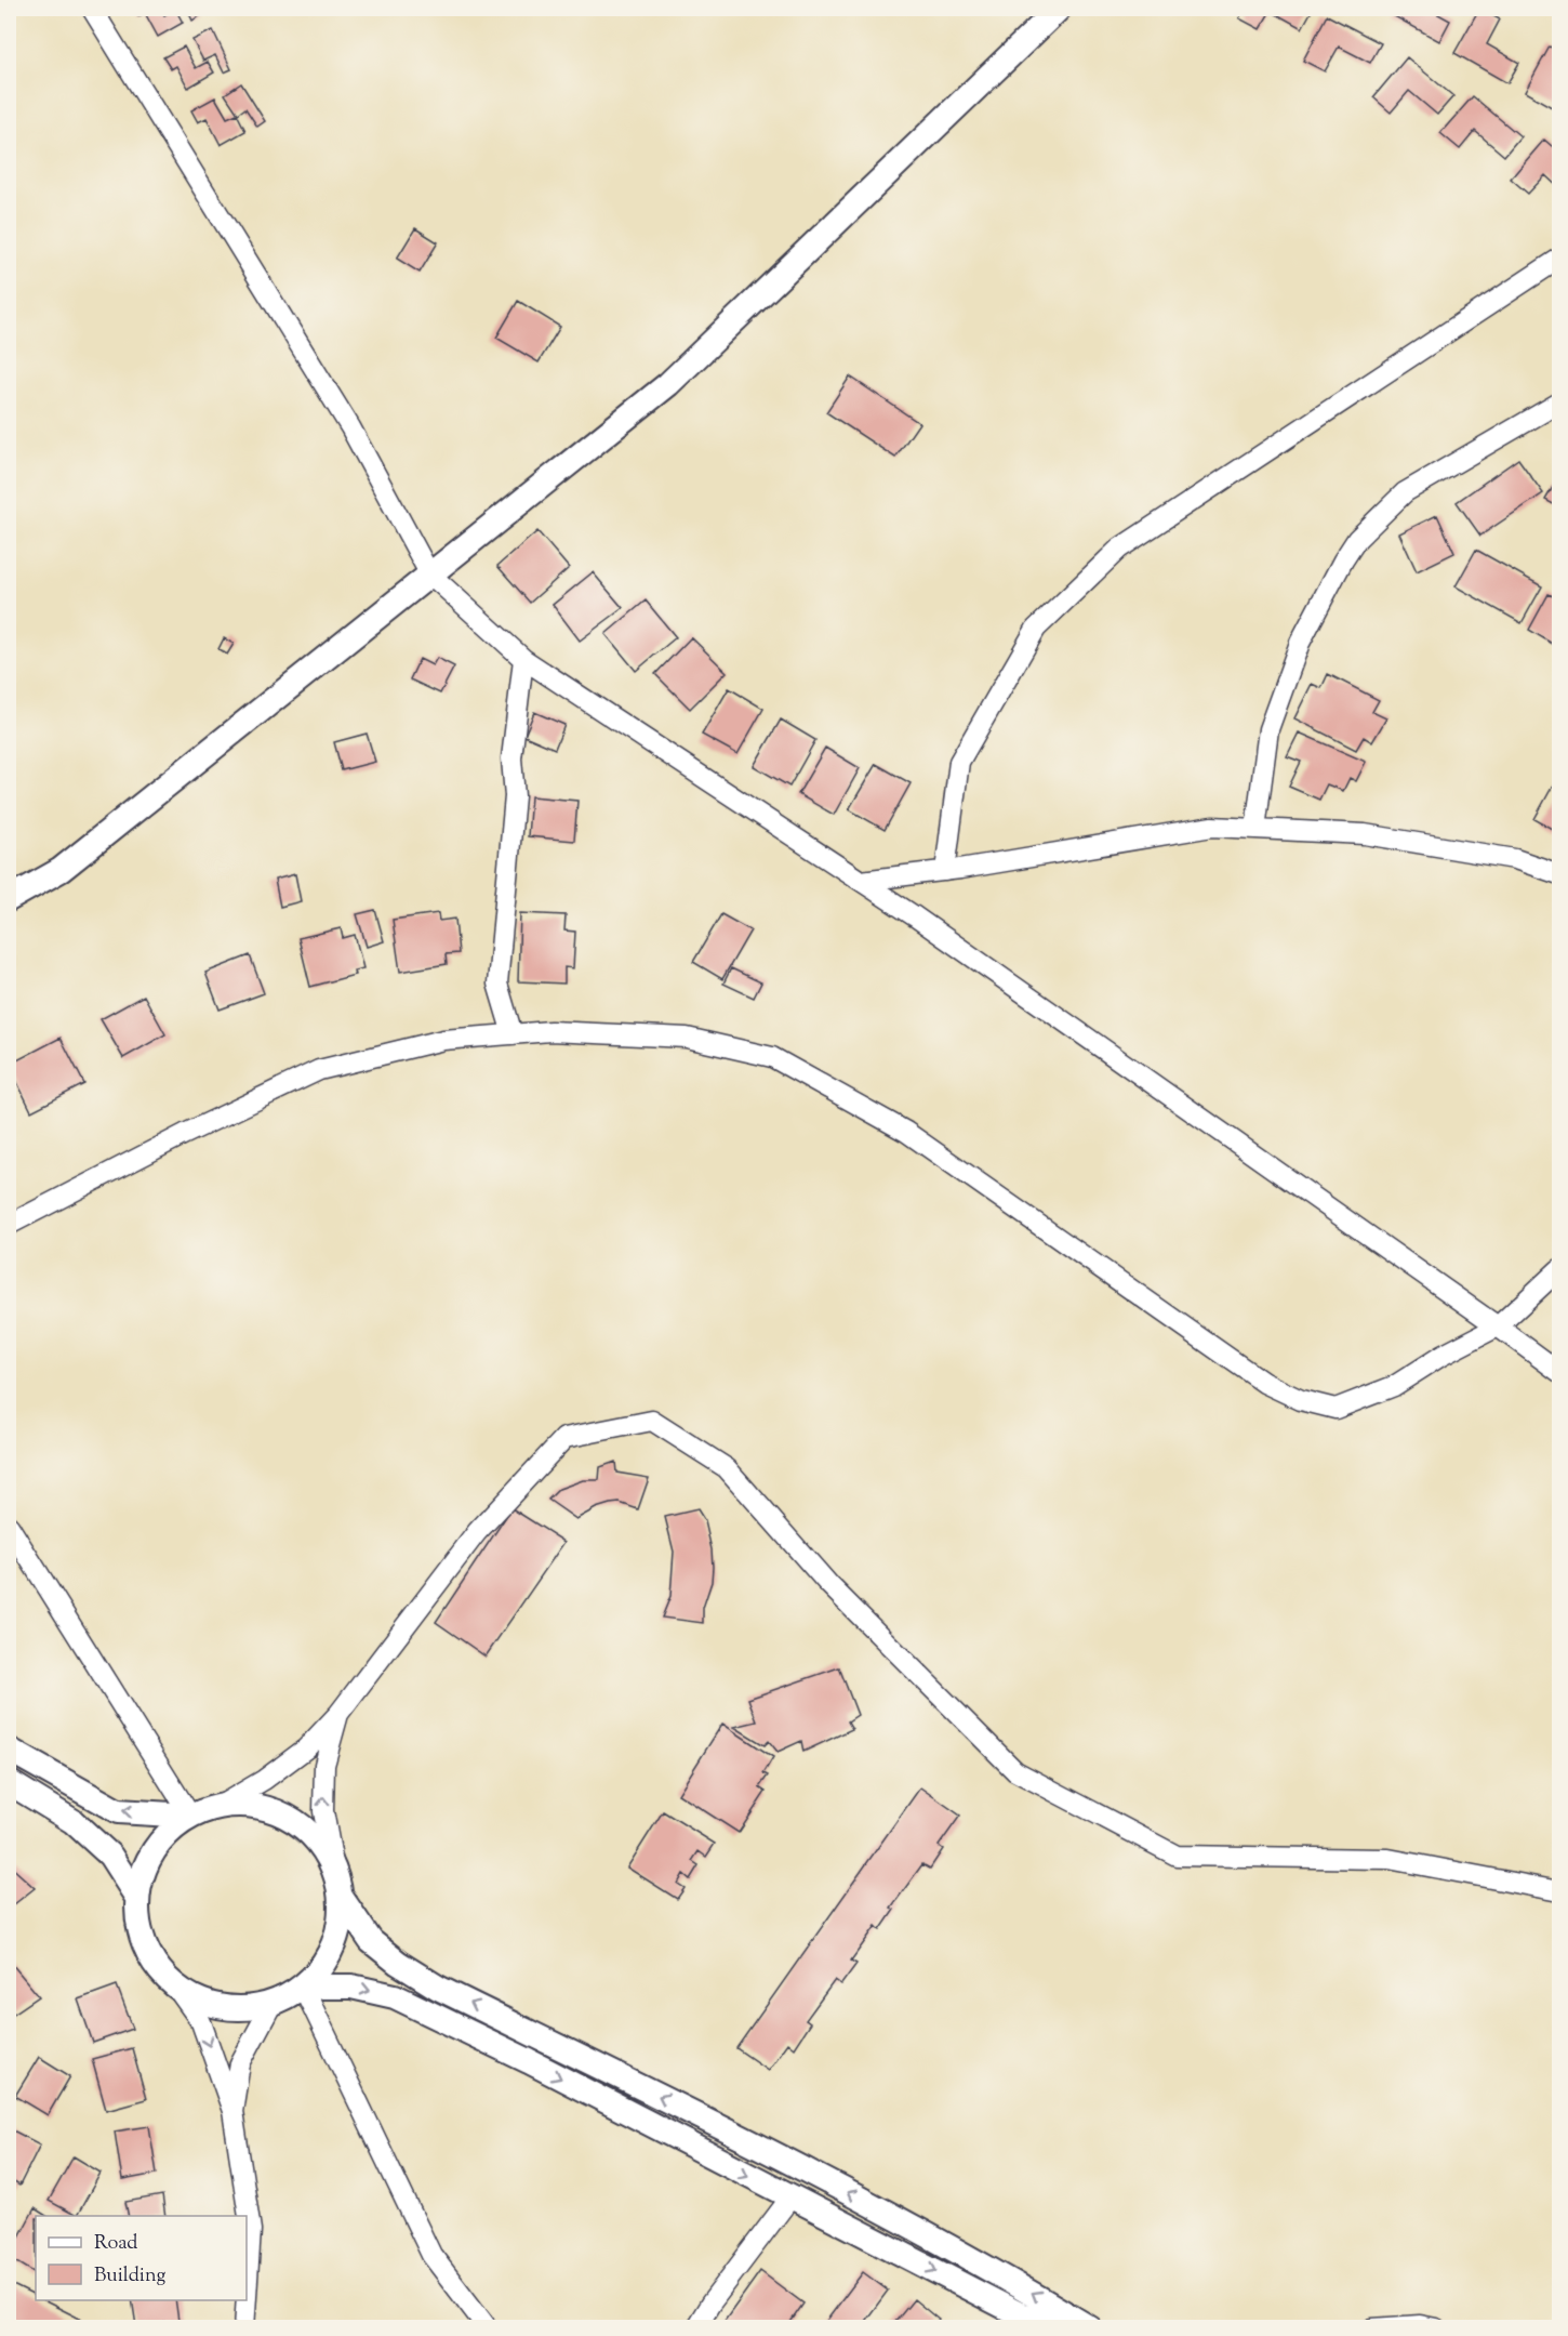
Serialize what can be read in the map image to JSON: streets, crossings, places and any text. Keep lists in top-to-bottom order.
{
  "legend": ["Road", "Building"]
}
